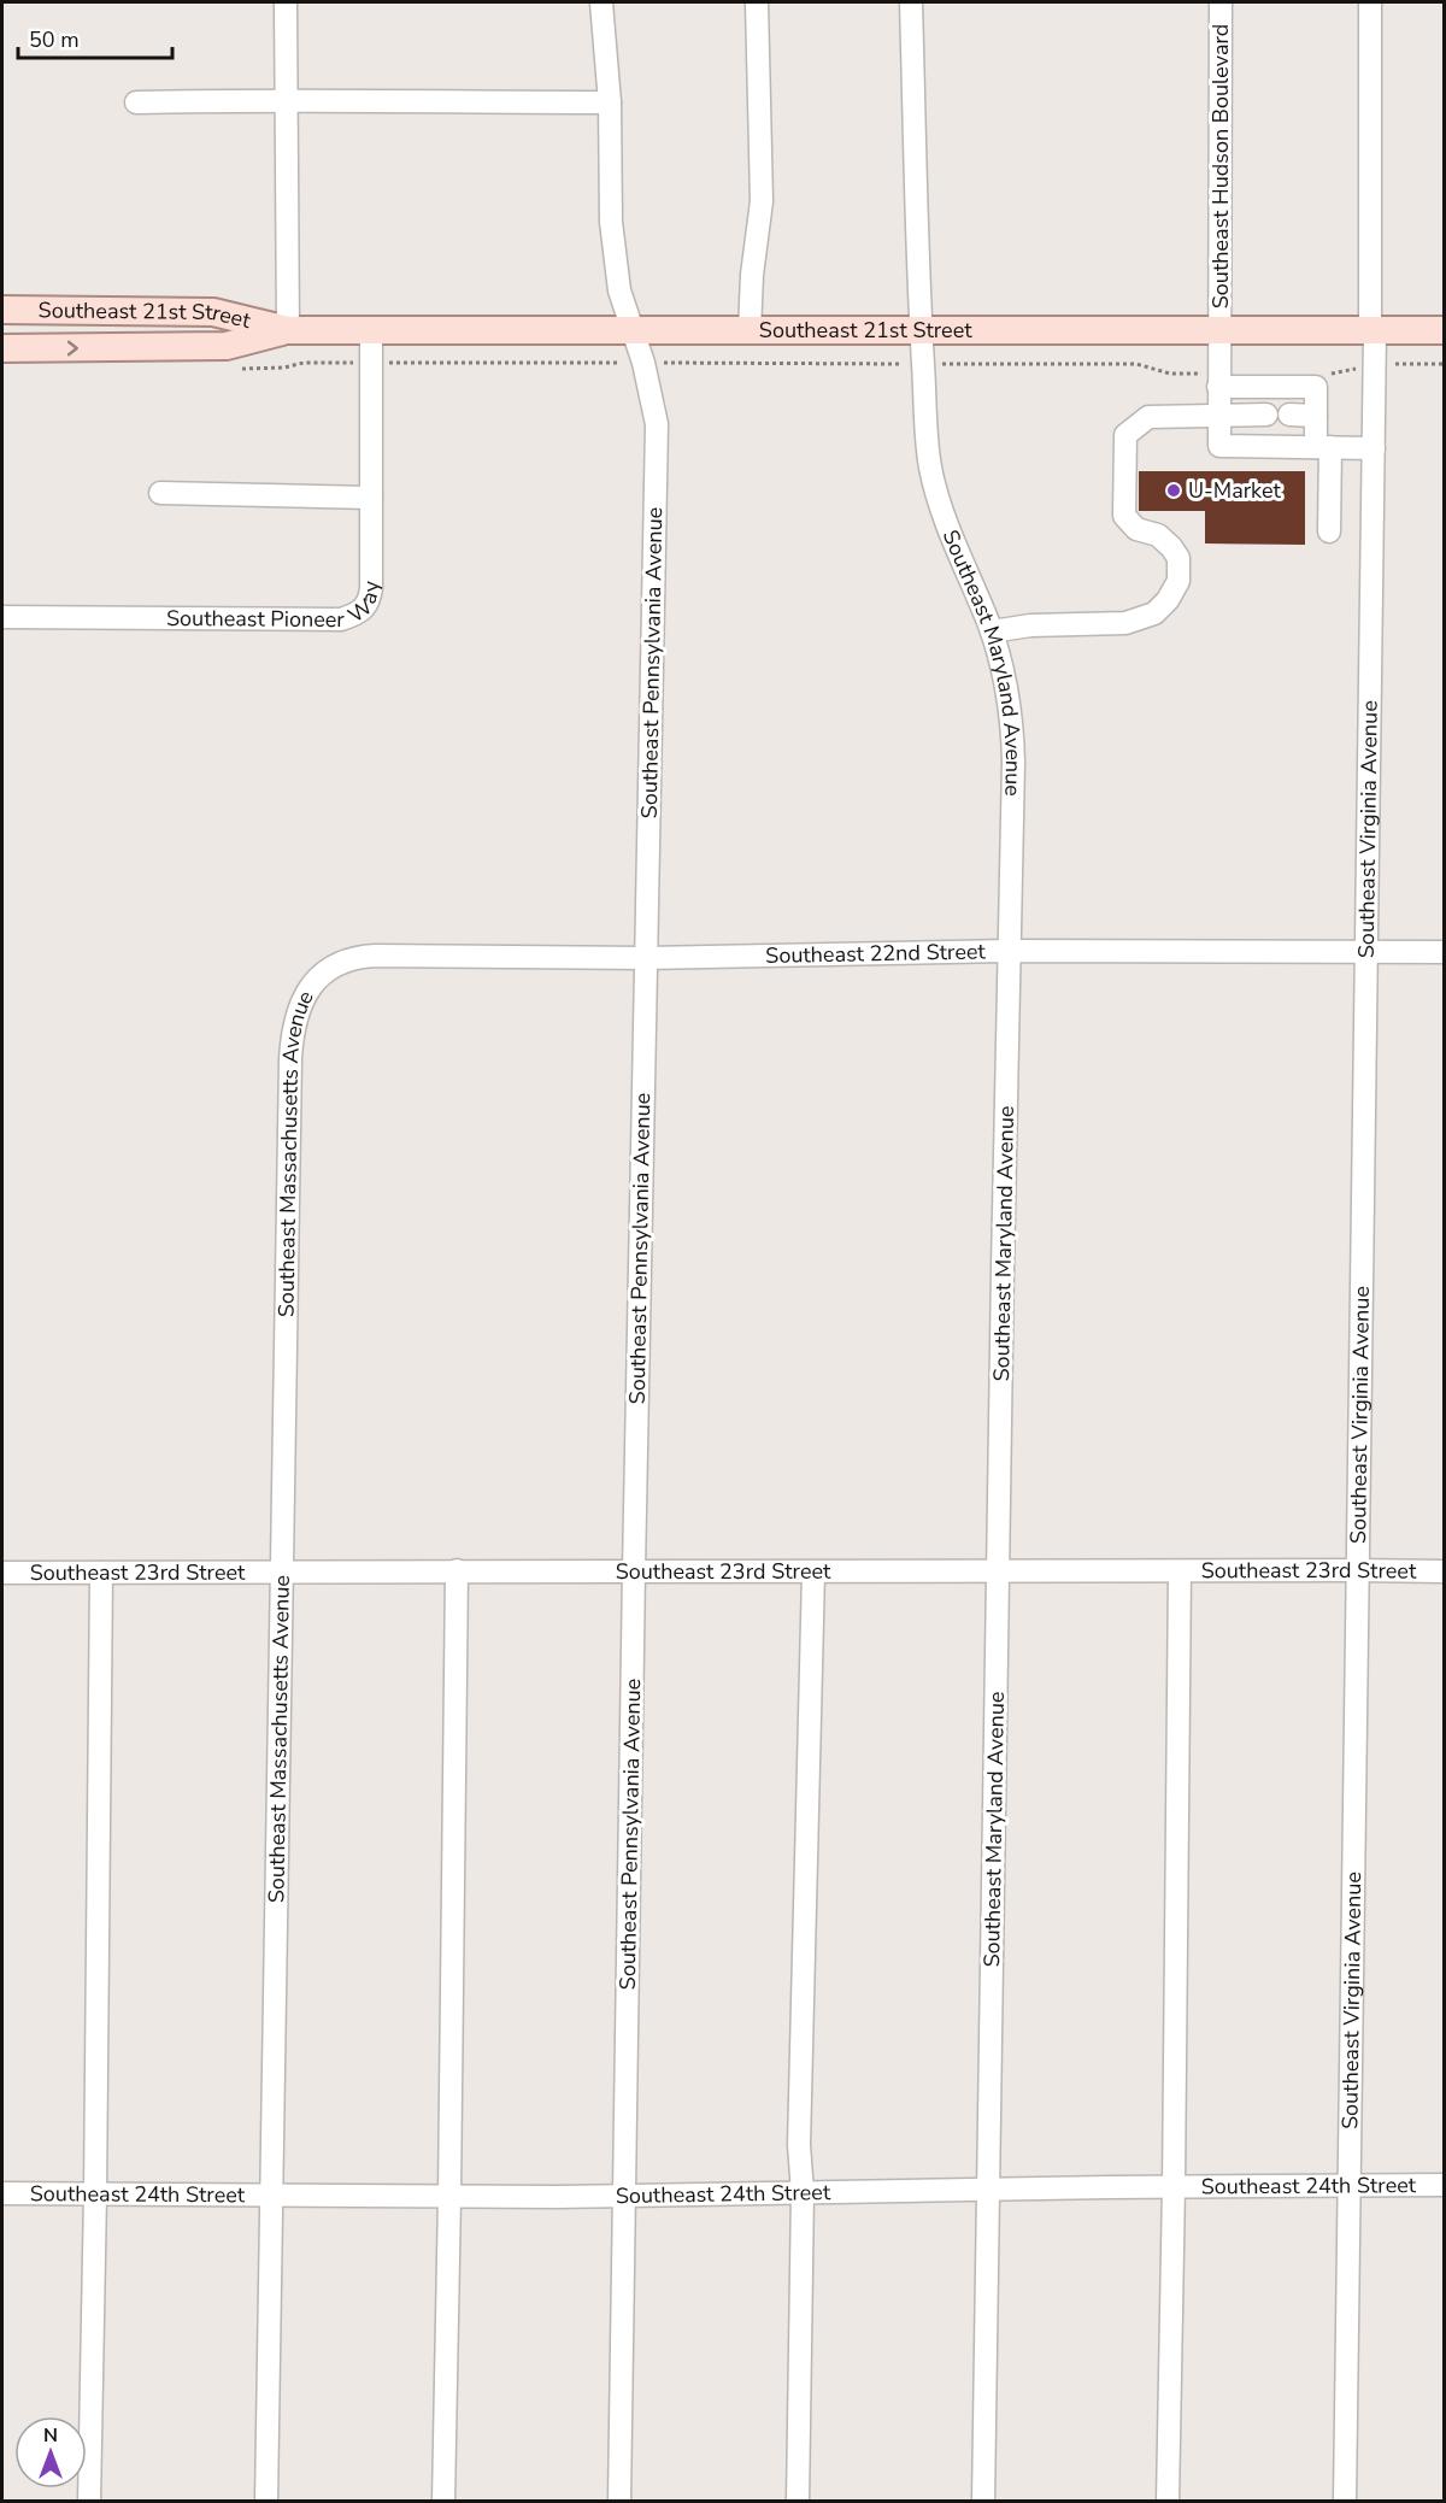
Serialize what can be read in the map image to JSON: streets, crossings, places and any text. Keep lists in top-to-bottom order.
{
  "streets": {
    "main road": ["Southeast 21st Street"],
    "street": [
      "Southeast Hudson Boulevard",
      "Southeast Pioneer Way",
      "Southeast Pennsylvania Avenue",
      "Southeast Maryland Avenue",
      "Southeast Virginia Avenue",
      "Southeast 22nd Street",
      "Southeast Massachusetts Avenue",
      "Southeast 23rd Street",
      "Southeast 24th Street"
    ]
  },
  "crossings": [
    ["Southeast Hudson Boulevard", "Southeast 21st Street"],
    ["Southeast 21st Street", "Southeast Pioneer Way"],
    ["Southeast 21st Street", "Southeast Pennsylvania Avenue"],
    ["Southeast 21st Street", "Southeast Maryland Avenue"],
    ["Southeast 21st Street", "Southeast Virginia Avenue"],
    ["Southeast Pennsylvania Avenue", "Southeast 22nd Street"],
    ["Southeast Pennsylvania Avenue", "Southeast 23rd Street"],
    ["Southeast Pennsylvania Avenue", "Southeast 24th Street"],
    ["Southeast Maryland Avenue", "Southeast 22nd Street"],
    ["Southeast Maryland Avenue", "Southeast 23rd Street"],
    ["Southeast Maryland Avenue", "Southeast 24th Street"],
    ["Southeast Virginia Avenue", "Southeast 22nd Street"],
    ["Southeast Virginia Avenue", "Southeast 23rd Street"],
    ["Southeast Virginia Avenue", "Southeast 24th Street"],
    ["Southeast 22nd Street", "Southeast Massachusetts Avenue"],
    ["Southeast Massachusetts Avenue", "Southeast 23rd Street"],
    ["Southeast Massachusetts Avenue", "Southeast 24th Street"]
  ],
  "places": ["U-Market"],
  "scale_bar": "50 m",
  "north": "top"
}
